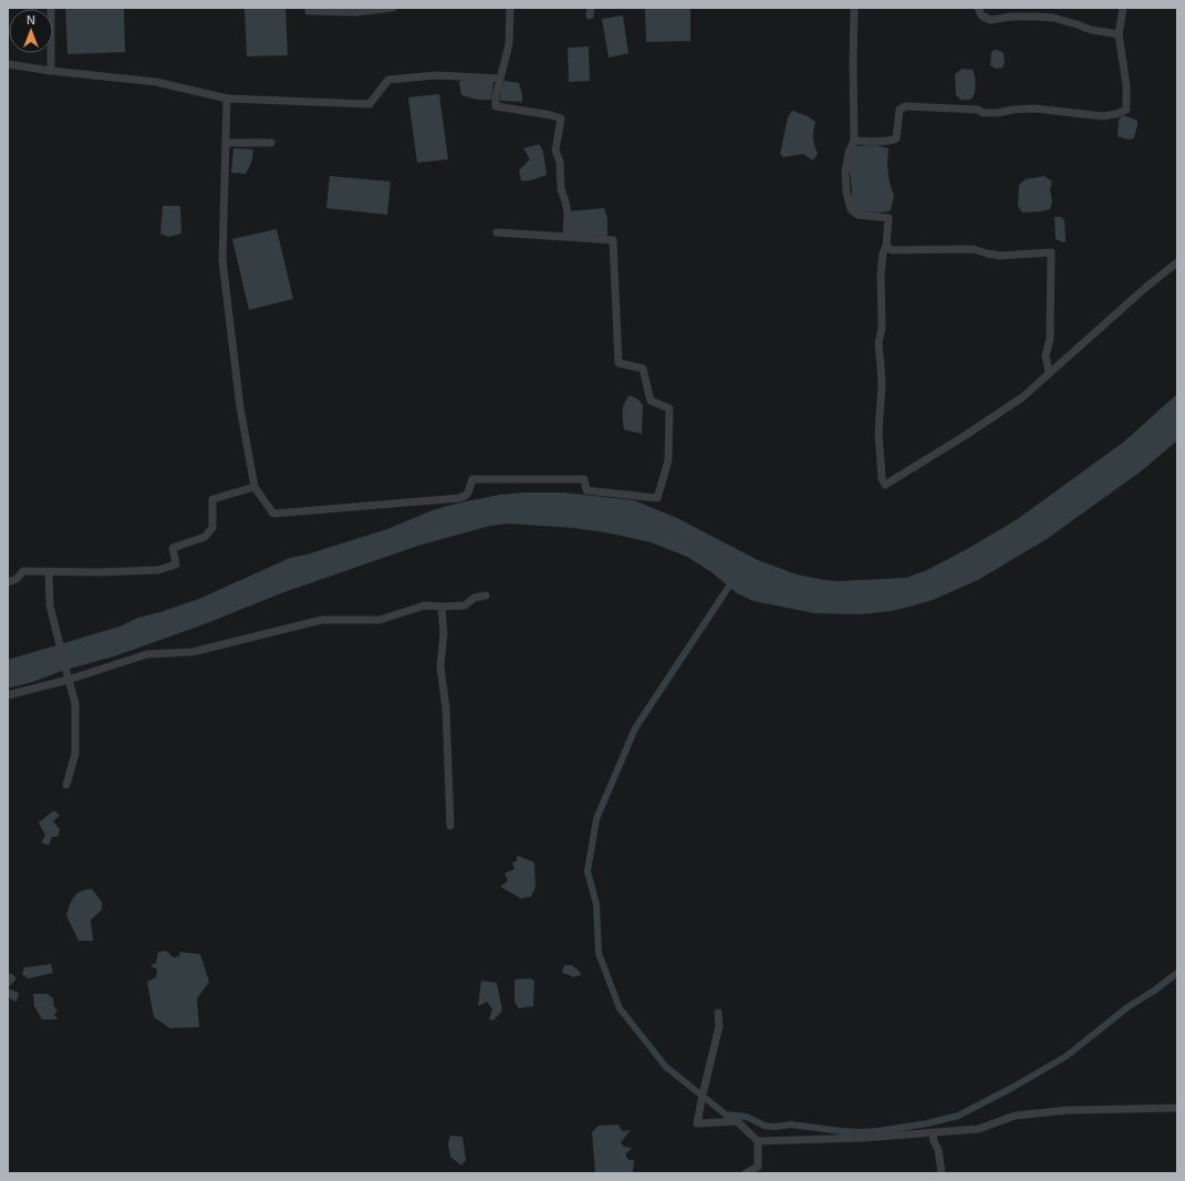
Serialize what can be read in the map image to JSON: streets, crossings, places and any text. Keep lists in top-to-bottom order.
{
  "north": "top"
}
